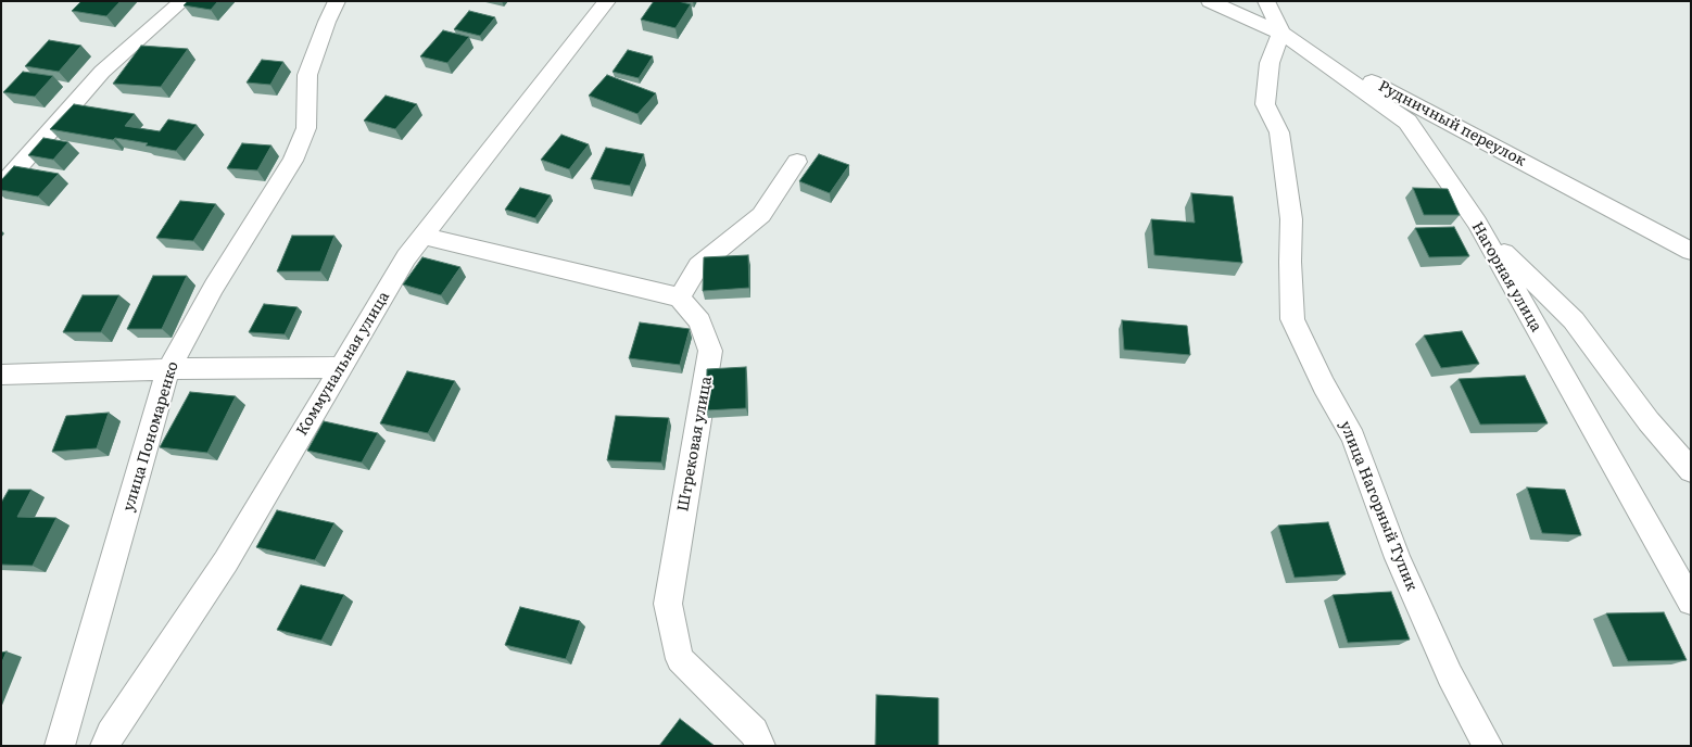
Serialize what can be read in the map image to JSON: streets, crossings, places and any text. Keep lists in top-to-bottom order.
{
  "streets": {
    "street": [
      "Рудничный переулок",
      "Нагорная улица",
      "Коммунальная улица",
      "улица Пономаренко",
      "Штрековая улица",
      "улица Нагорный Тупик"
    ]
  },
  "crossings": [
    ["Рудничный переулок", "Нагорная улица"],
    ["Рудничный переулок", "улица Нагорный Тупик"],
    ["Нагорная улица", "улица Нагорный Тупик"]
  ]
}
